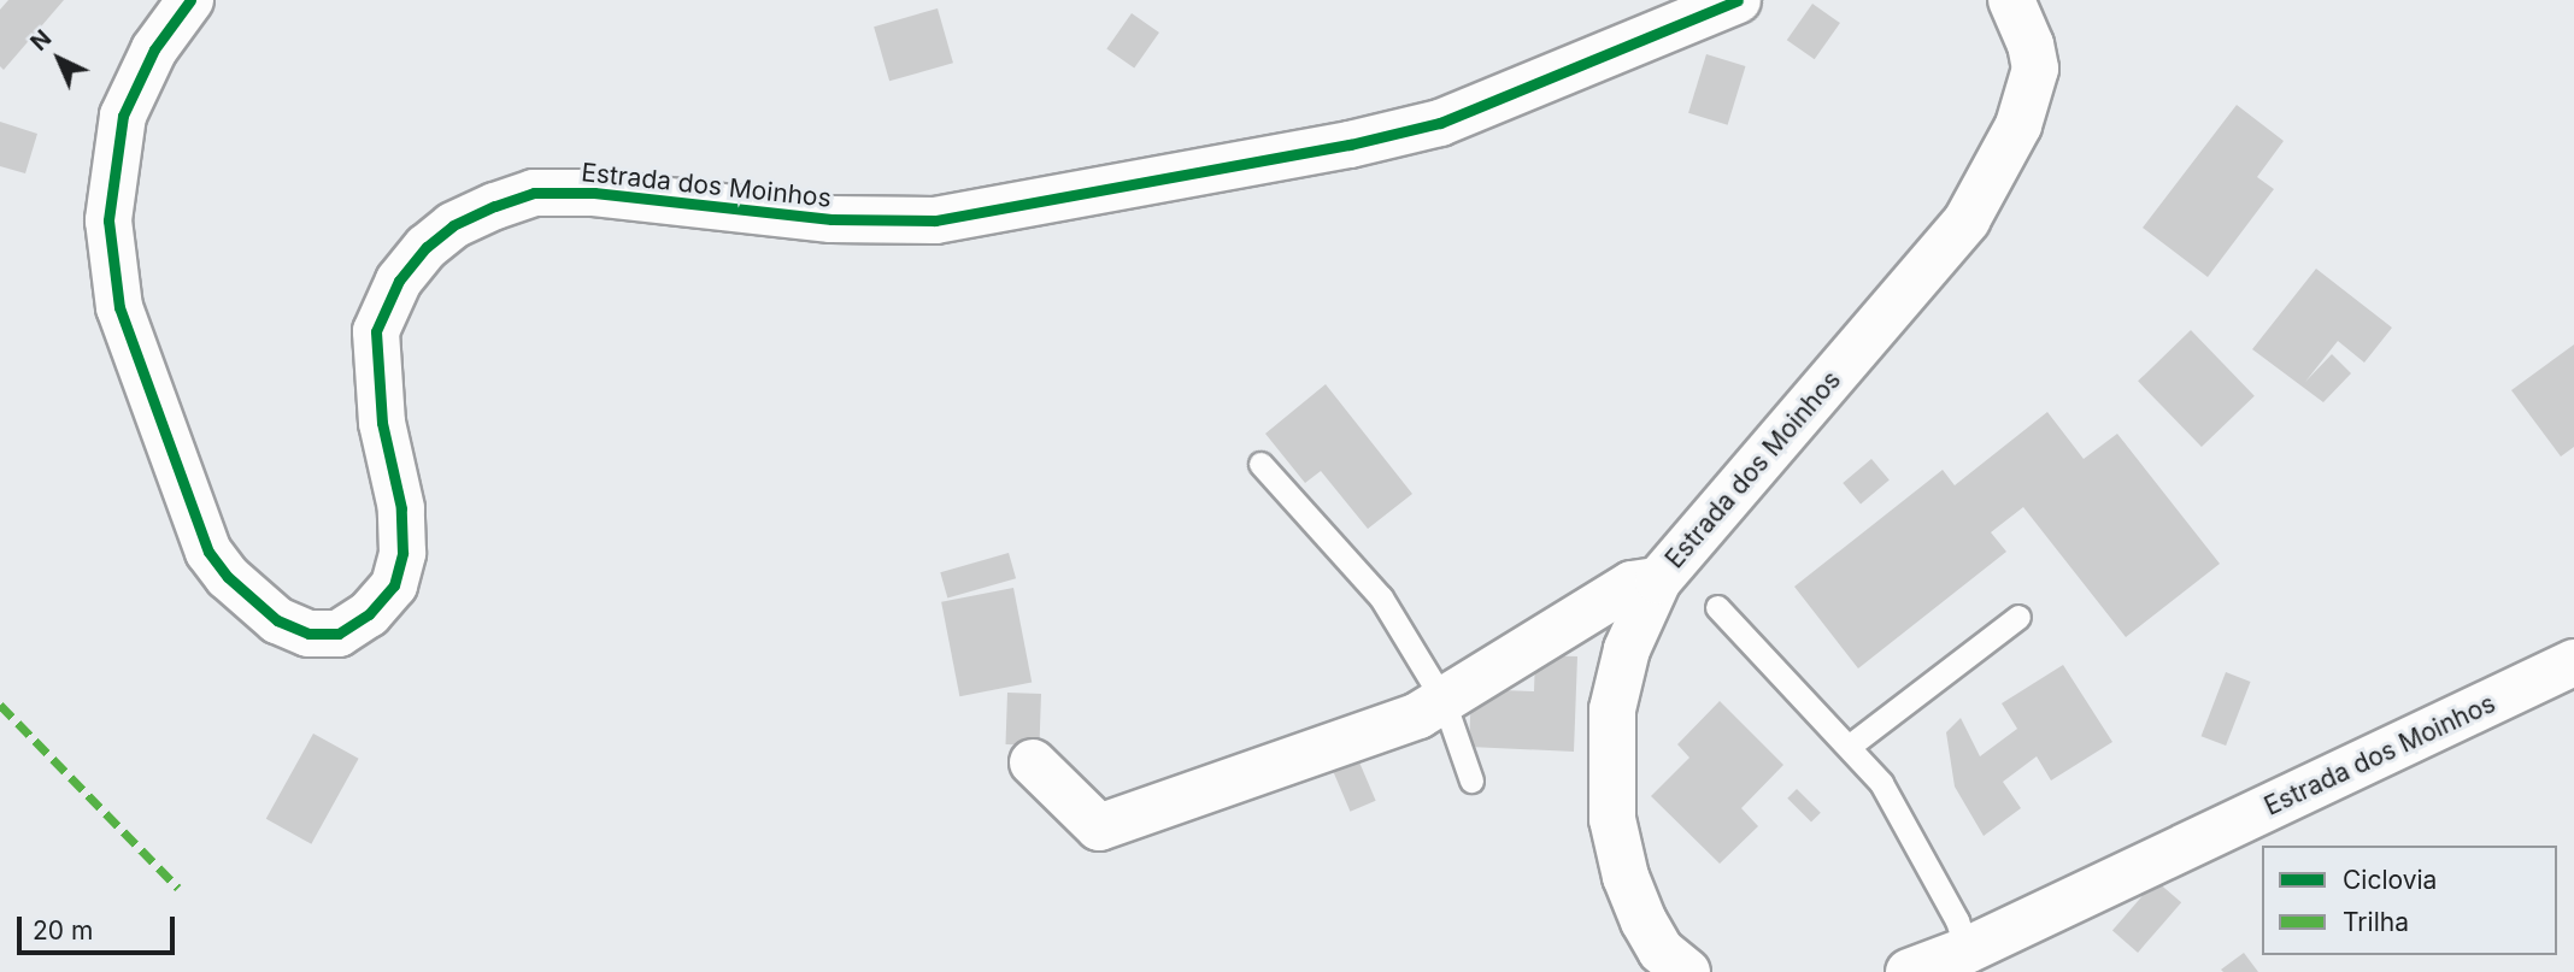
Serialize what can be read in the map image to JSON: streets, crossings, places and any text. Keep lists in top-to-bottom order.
{
  "streets": {
    "street": ["Estrada dos Moinhos"]
  },
  "legend": ["Ciclovia", "Trilha"],
  "scale_bar": "20 m",
  "north": "top left"
}
